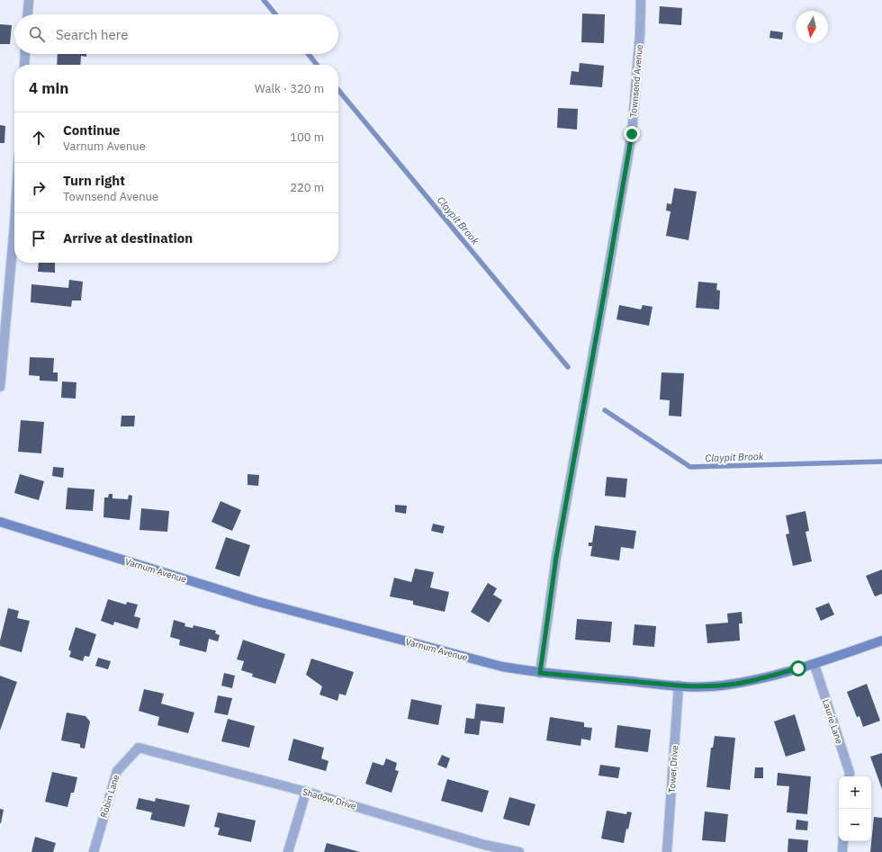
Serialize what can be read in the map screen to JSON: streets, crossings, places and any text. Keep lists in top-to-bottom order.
{
  "streets": {
    "main road": ["Varnum Avenue"],
    "street": [
      "Townsend Avenue",
      "Laurie Lane",
      "Tower Drive",
      "Robin Lane",
      "Shadow Drive"
    ]
  },
  "crossings": [
    ["Townsend Avenue", "Varnum Avenue"],
    ["Varnum Avenue", "Laurie Lane"],
    ["Varnum Avenue", "Tower Drive"],
    ["Robin Lane", "Shadow Drive"]
  ],
  "water": ["Claypit Brook"],
  "north": "bottom",
  "page": {
    "search": "Search here",
    "heading": ["4 min", "Walk · 320 m"],
    "list": [
      ["Continue", "Varnum Avenue", "100 m"],
      ["Turn right", "Townsend Avenue", "220 m"],
      "Arrive at destination"
    ],
    "map_buttons": ["+", "−"]
  }
}
